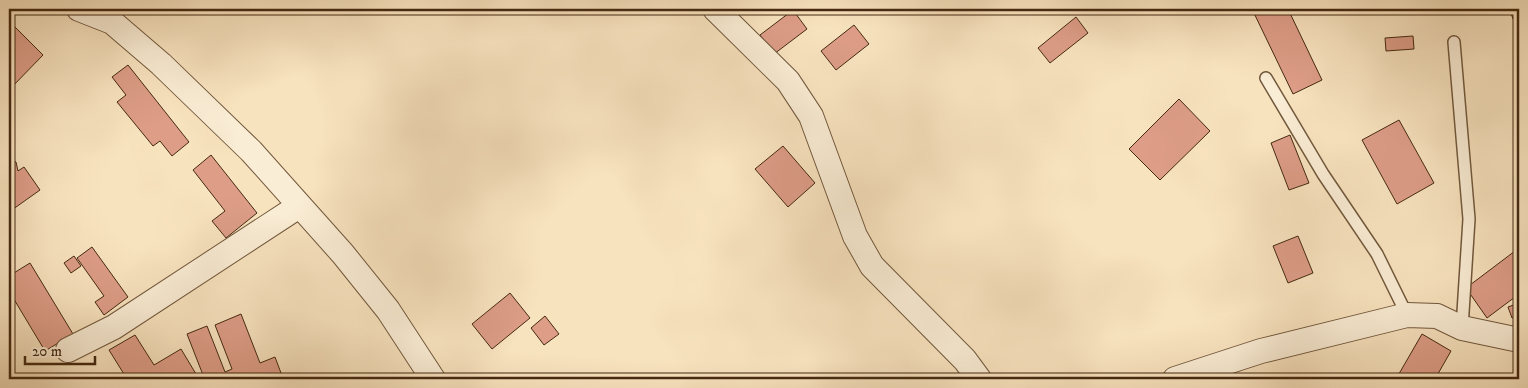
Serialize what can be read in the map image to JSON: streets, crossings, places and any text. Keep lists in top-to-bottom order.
{
  "scale_bar": "20 m"
}
